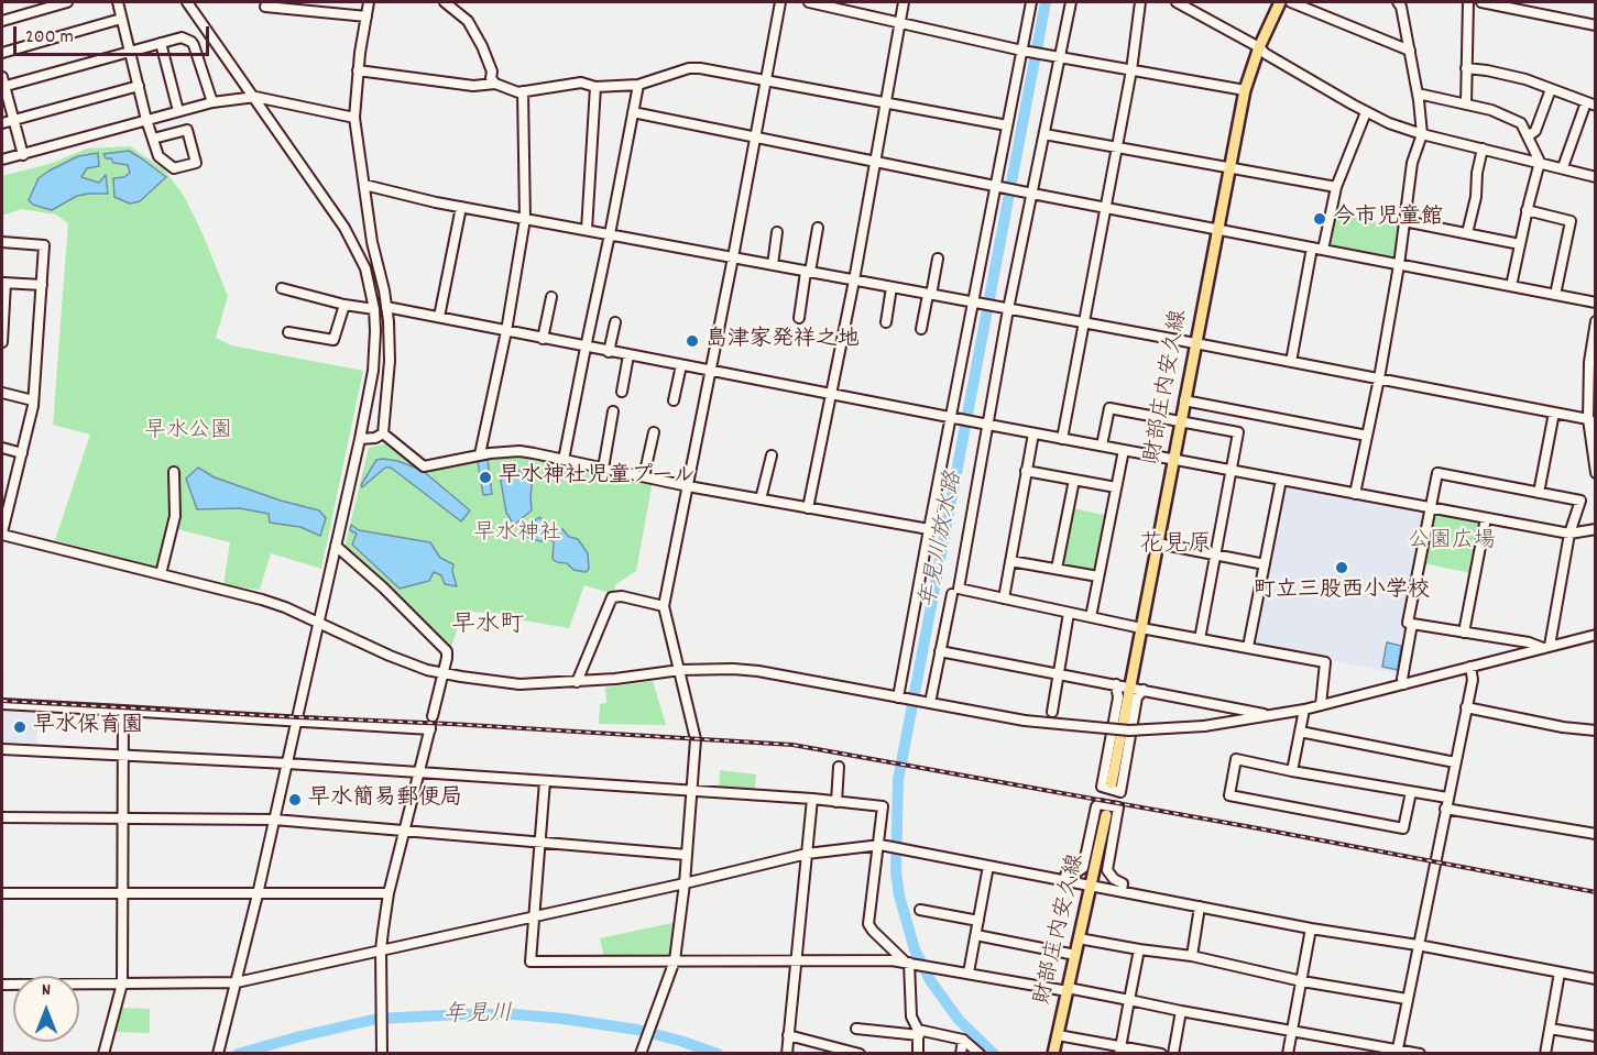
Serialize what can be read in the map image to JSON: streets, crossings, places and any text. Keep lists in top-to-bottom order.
{
  "streets": {
    "main road": ["財部庄内安久線"]
  },
  "districts": ["花見原", "早水町"],
  "water": ["年見川放水路", "年見川"],
  "parks": ["早水公園", "早水神社", "公園広場"],
  "places": [
    "今市児童館",
    "島津家発祥之地",
    "早水神社児童プール",
    "町立三股西小学校",
    "早水保育園",
    "早水簡易郵便局"
  ],
  "scale_bar": "200 m",
  "north": "top"
}
